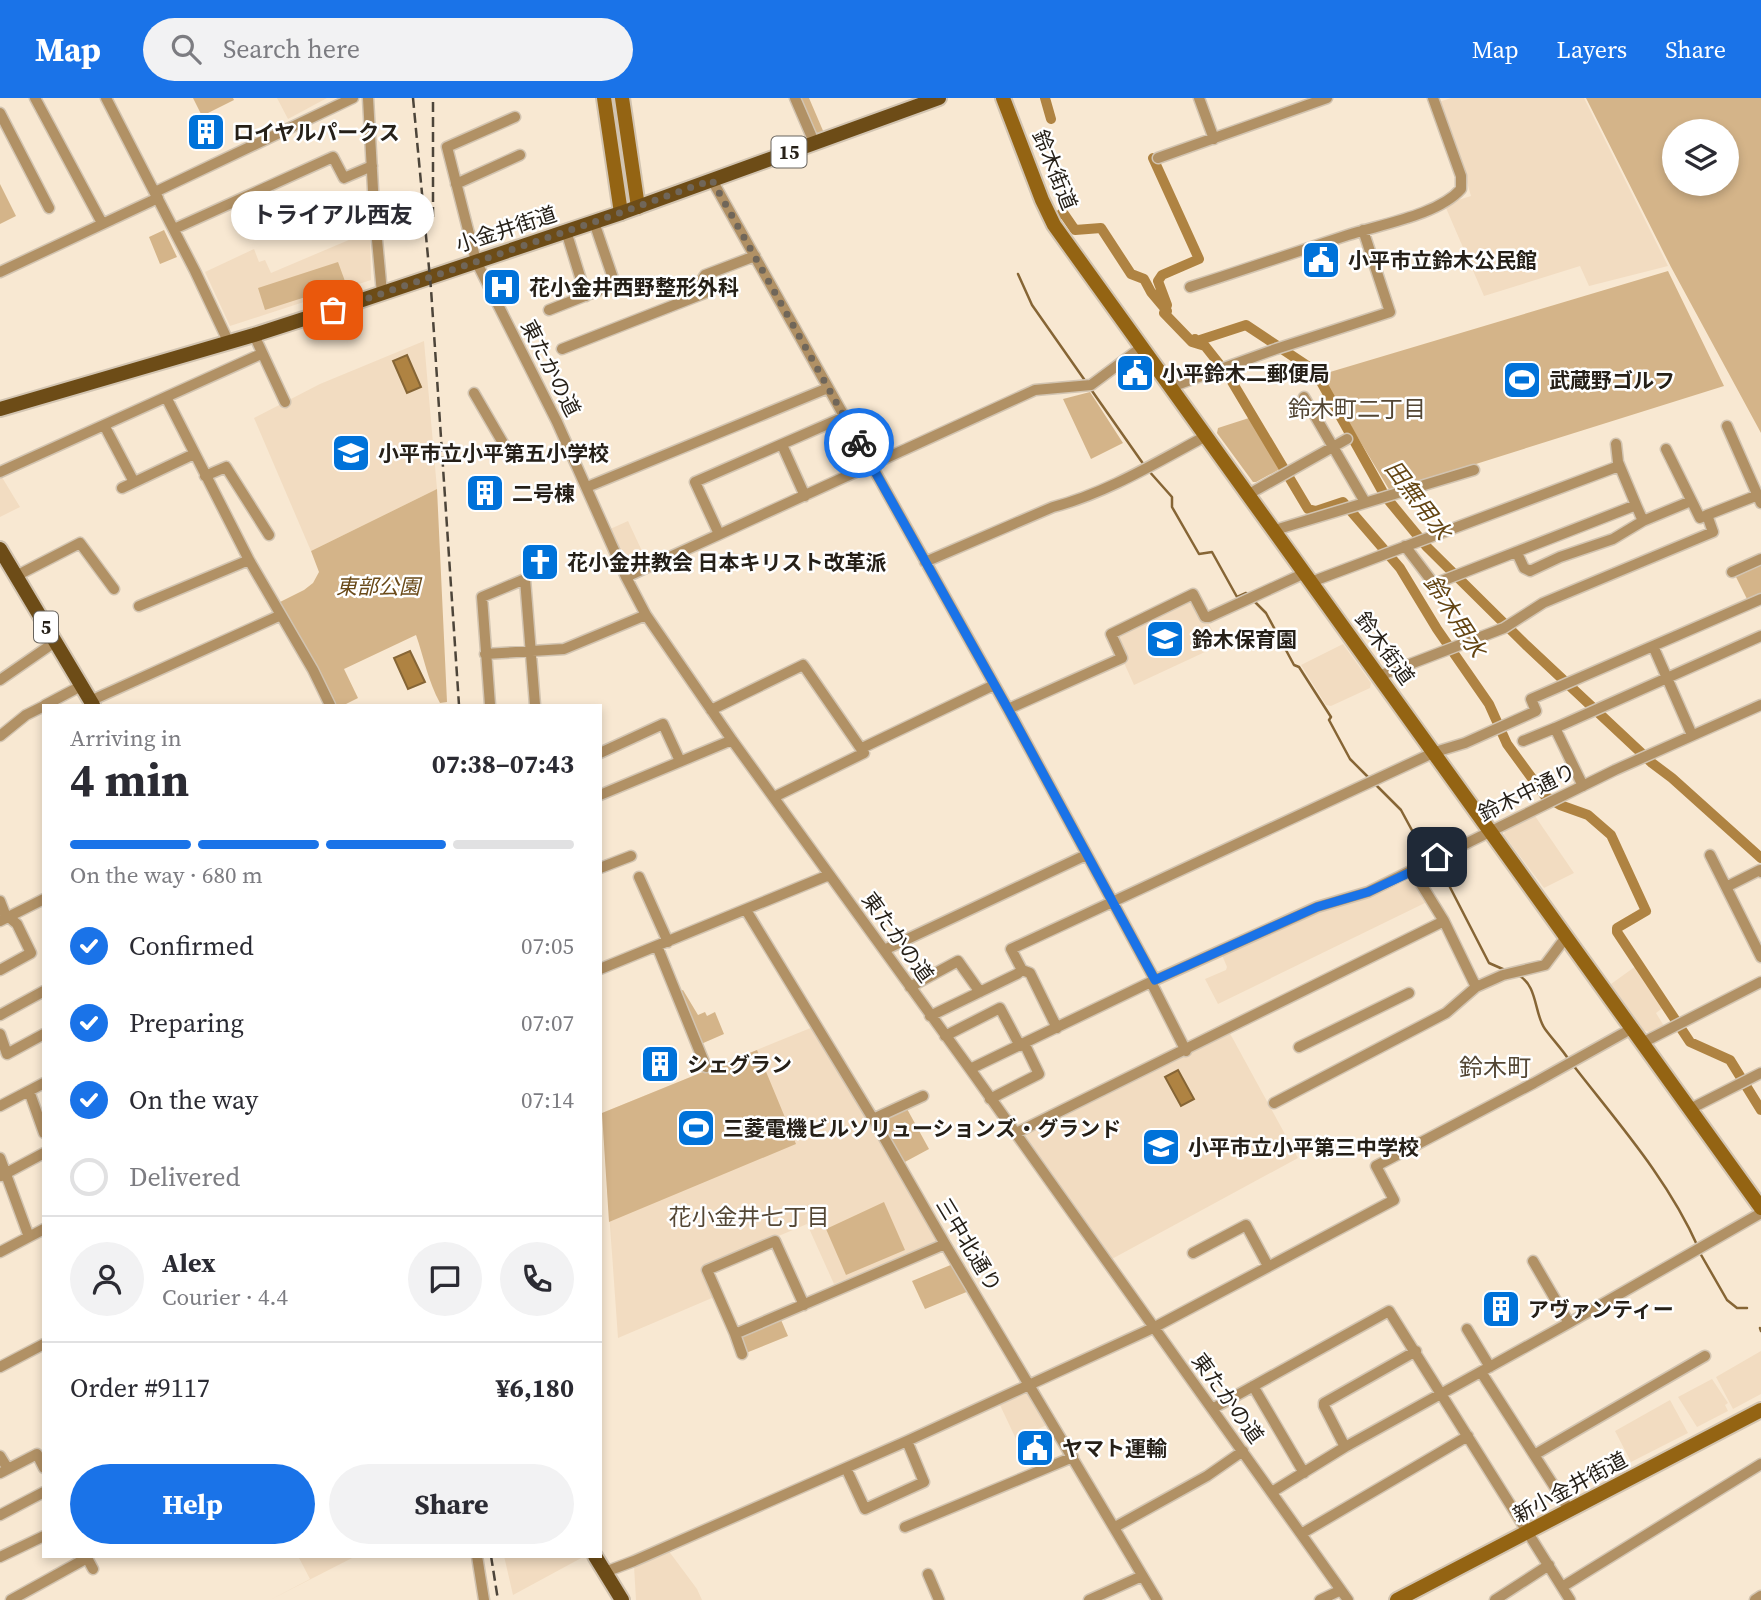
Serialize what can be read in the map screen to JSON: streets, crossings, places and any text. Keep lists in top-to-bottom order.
{
  "streets": {
    "main road": [
      "15",
      "鈴木街道",
      "小金井街道",
      "5",
      "新小金井街道"
    ],
    "street": ["東たかの道", "鈴木中通り", "三中北通り"]
  },
  "crossings": [
    ["鈴木街道", "鈴木中通り"],
    ["小金井街道", "東たかの道"],
    ["東たかの道", "鈴木中通り"]
  ],
  "districts": ["鈴木町二丁目", "鈴木町", "花小金井七丁目"],
  "water": ["田無用水", "鈴木用水"],
  "parks": ["東部公園"],
  "places": {
    "building": [
      "ロイヤルパークス",
      "二号棟",
      "シェグラン",
      "アヴァンティー"
    ],
    "public building": ["小平市立鈴木公民館", "小平鈴木二郵便局", "ヤマト運輸"],
    "hospital": ["花小金井西野整形外科"],
    "other": ["トライアル西友"],
    "sports": ["武蔵野ゴルフ", "三菱電機ビルソリューションズ・グランド"],
    "school or university": ["小平市立小平第五小学校", "鈴木保育園", "小平市立小平第三中学校"],
    "church": ["花小金井教会 日本キリスト改革派"]
  },
  "page": {
    "header": "Map",
    "search": "Search here",
    "nav": ["Map", "Layers", "Share"],
    "bubble": "トライアル西友",
    "heading": ["4 min", "Arriving in", "07:38–07:43"],
    "panel": [
      "Alex",
      "Courier · 4.4",
      "Order #9117",
      "¥6,180"
    ],
    "bar": "On the way · 680 m",
    "list": [
      ["Confirmed", "07:05"],
      ["Preparing", "07:07"],
      ["On the way", "07:14"],
      "Delivered"
    ],
    "buttons": ["Help", "Share"]
  }
}
